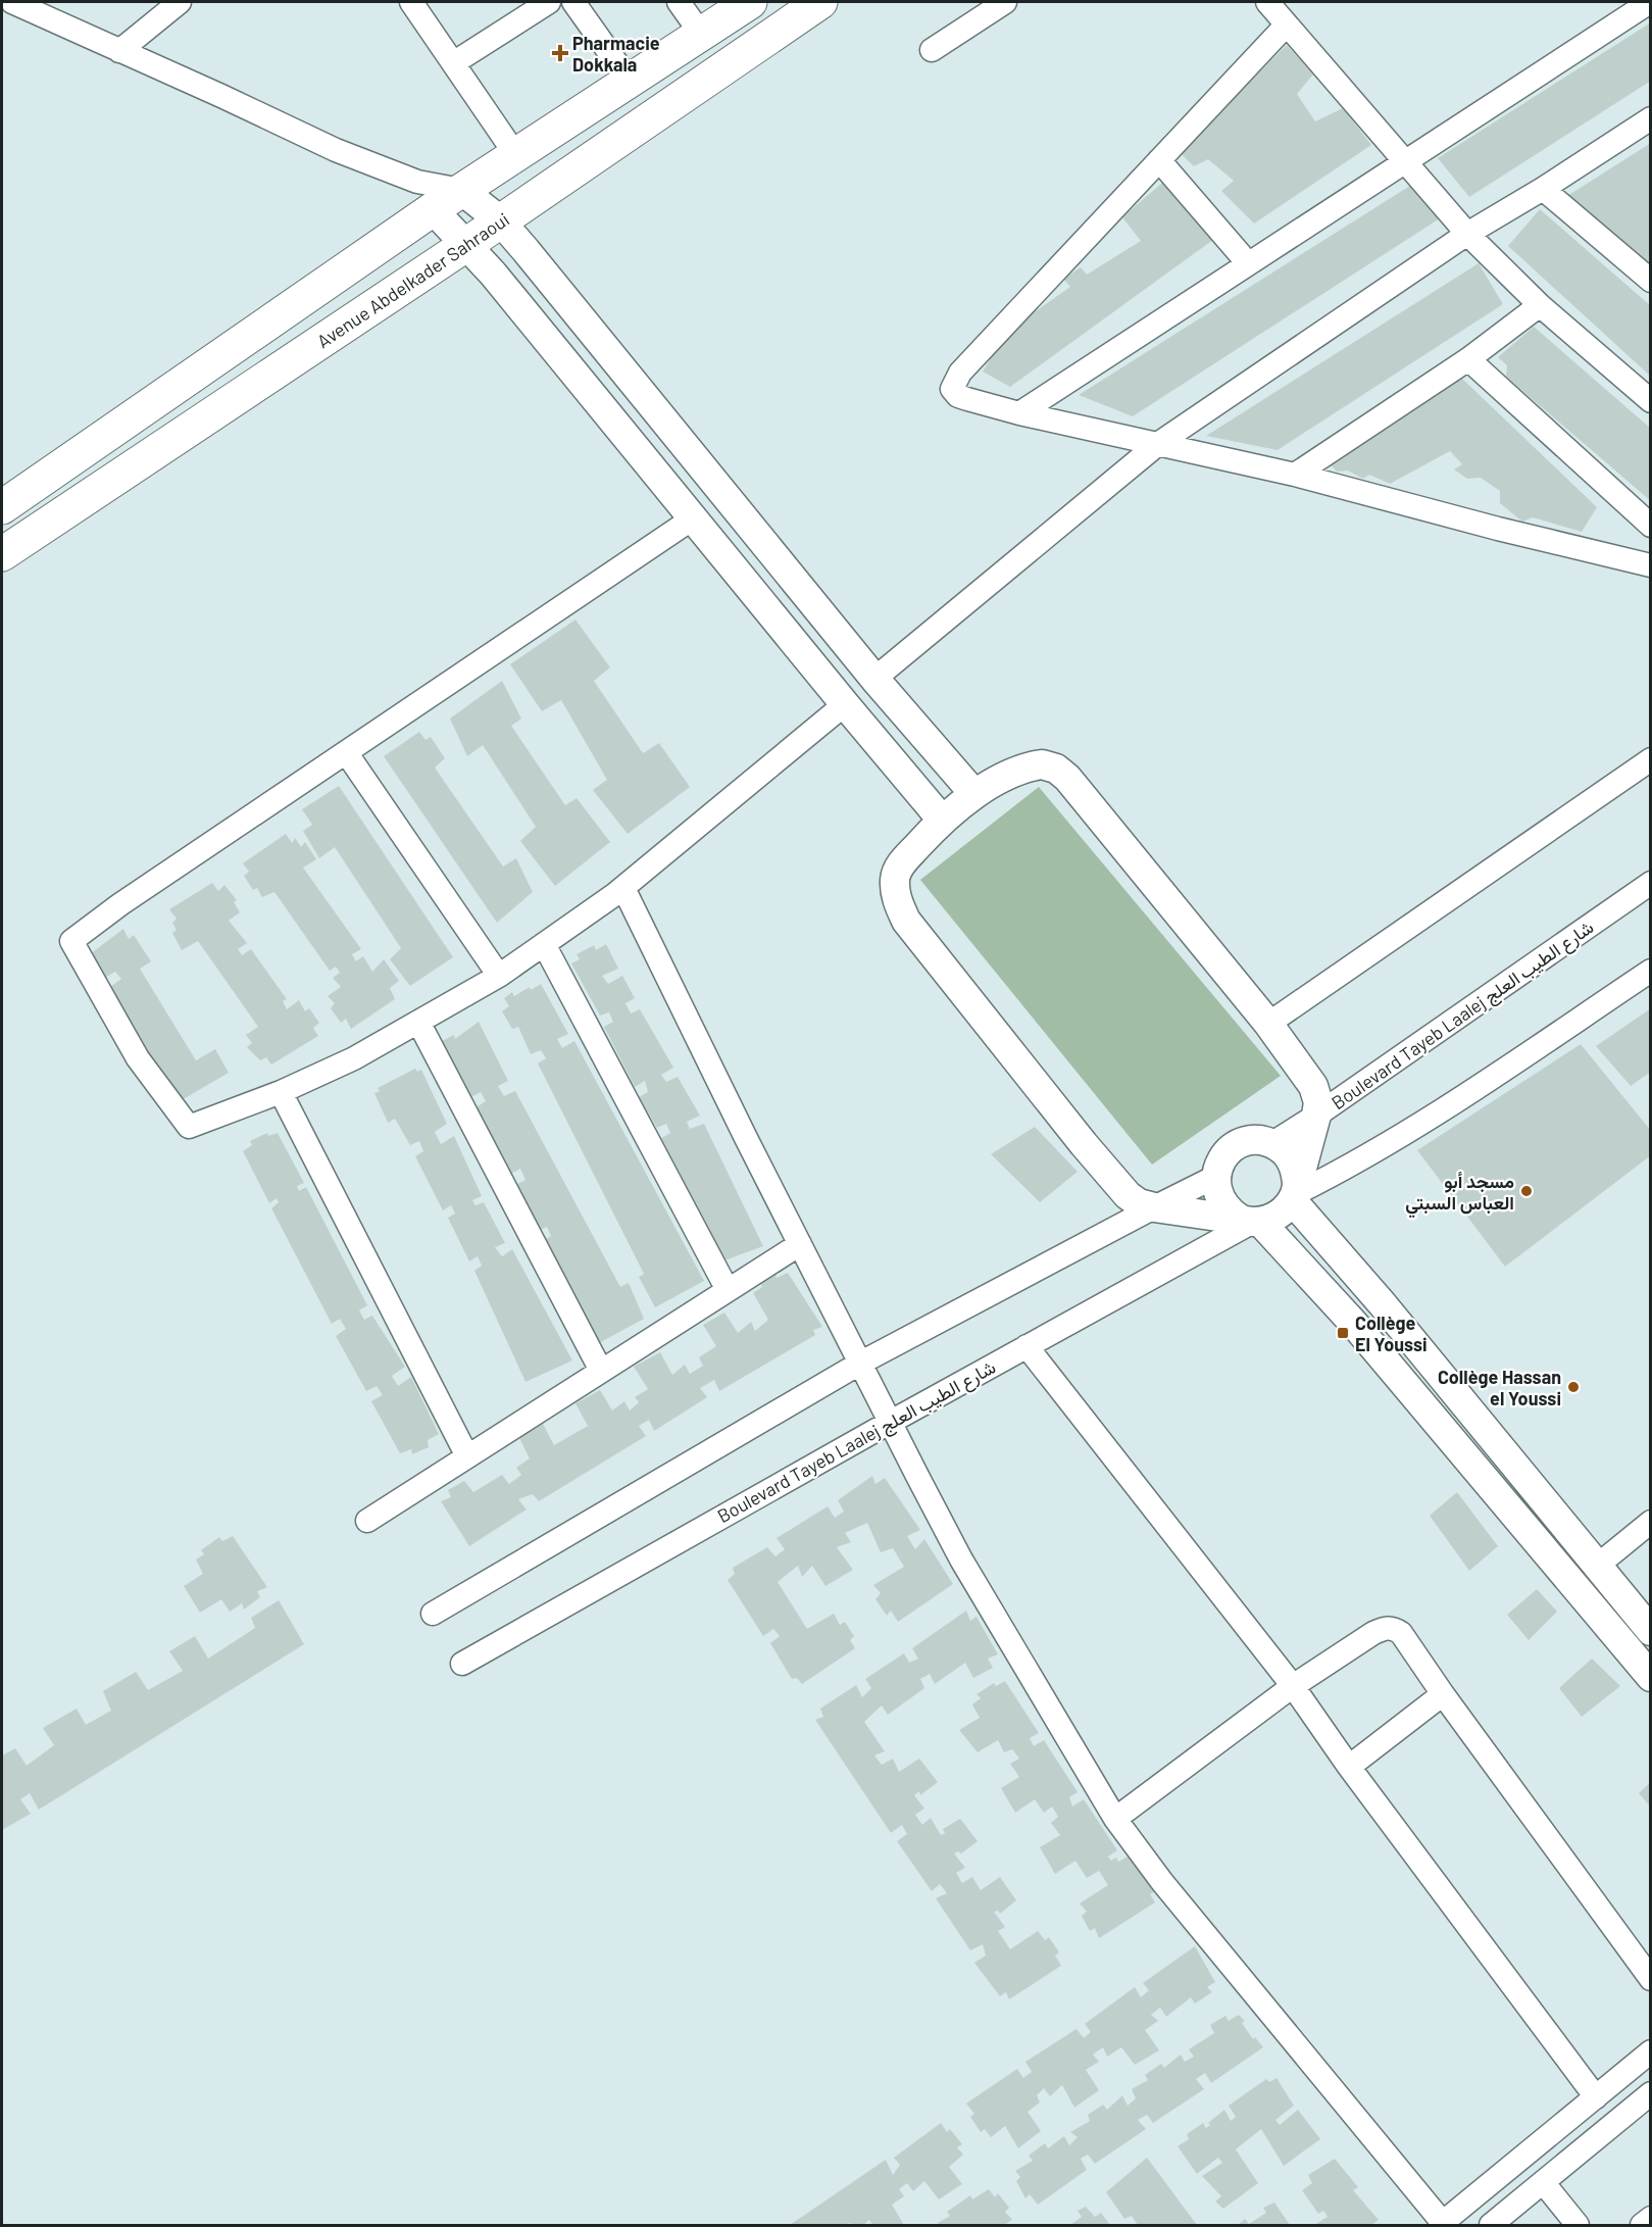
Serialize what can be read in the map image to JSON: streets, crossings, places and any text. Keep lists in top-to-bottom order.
{
  "streets": {
    "main road": ["Avenue Abdelkader Sahraoui"],
    "street": ["Boulevard Tayeb Laalej شارع الطيب العلج"]
  },
  "places": {
    "health": ["Pharmacie Dokkala"],
    "other": ["مسجد أبو العباس السبتي", "Collège Hassan el Youssi"],
    "transit": ["Collège El Youssi"]
  }
}
